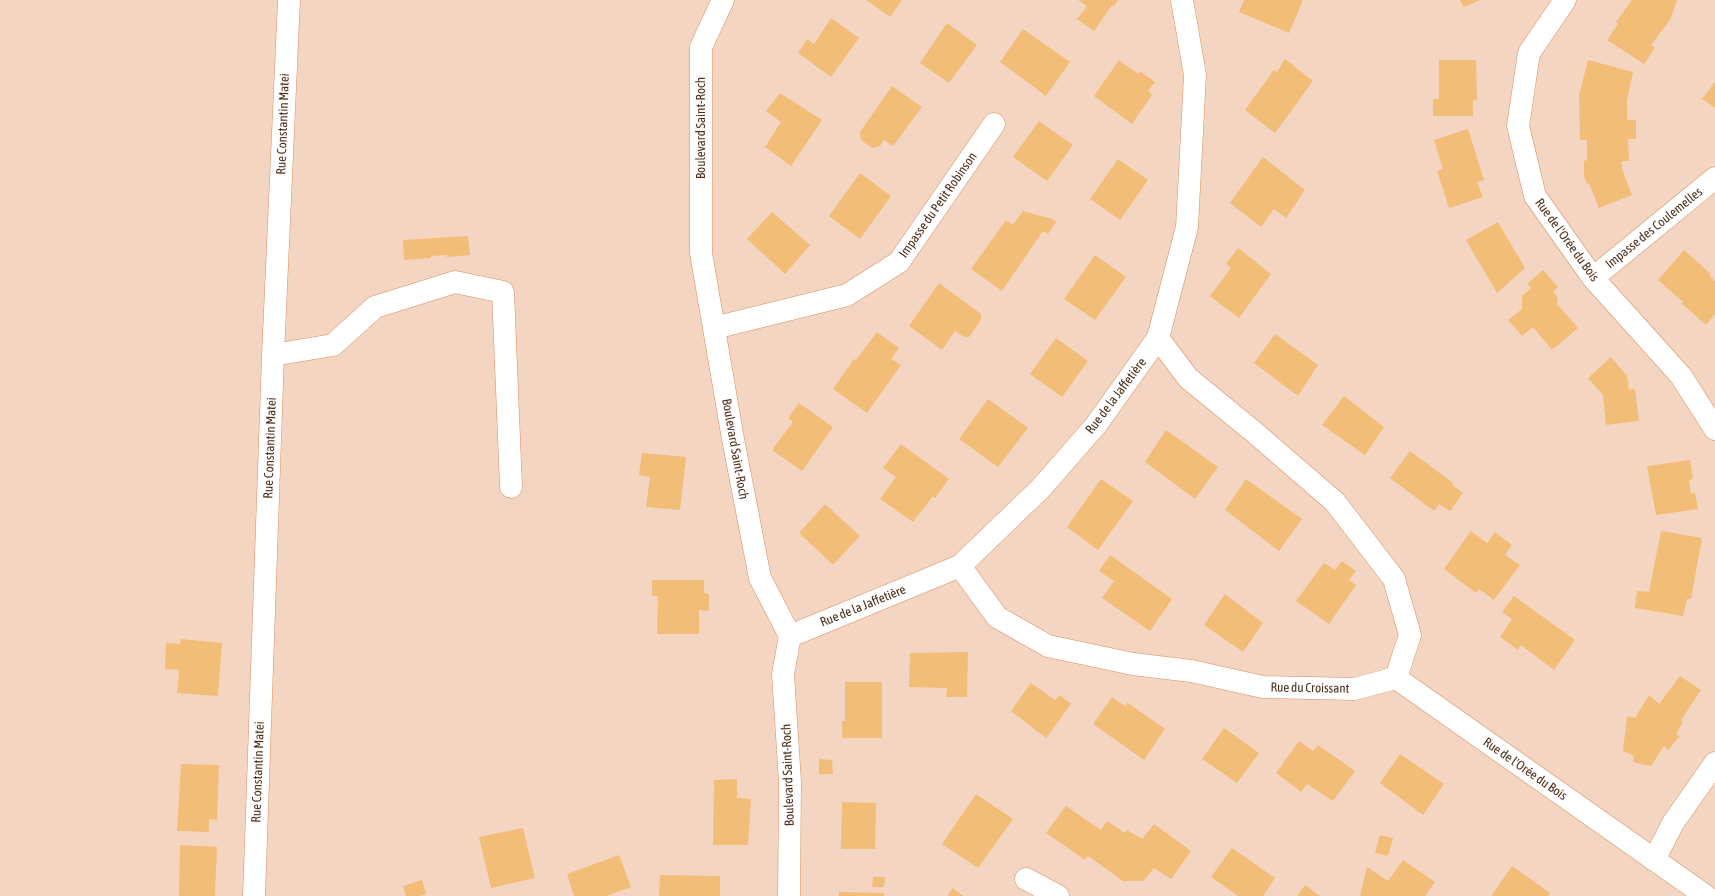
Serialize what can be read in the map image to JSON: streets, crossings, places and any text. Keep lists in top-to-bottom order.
{
  "streets": {
    "street": [
      "Rue Constantin Matei",
      "Boulevard Saint-Roch",
      "Impasse du Petit Robinson",
      "Impasse des Coulemelles",
      "Rue de l'Orée du Bois",
      "Rue de la Jaffetière",
      "Rue du Croissant"
    ]
  },
  "crossings": [
    ["Boulevard Saint-Roch", "Impasse du Petit Robinson"],
    ["Boulevard Saint-Roch", "Rue de la Jaffetière"],
    ["Impasse des Coulemelles", "Rue de l'Orée du Bois"],
    ["Rue de l'Orée du Bois", "Rue du Croissant"],
    ["Rue de la Jaffetière", "Rue du Croissant"]
  ]
}
